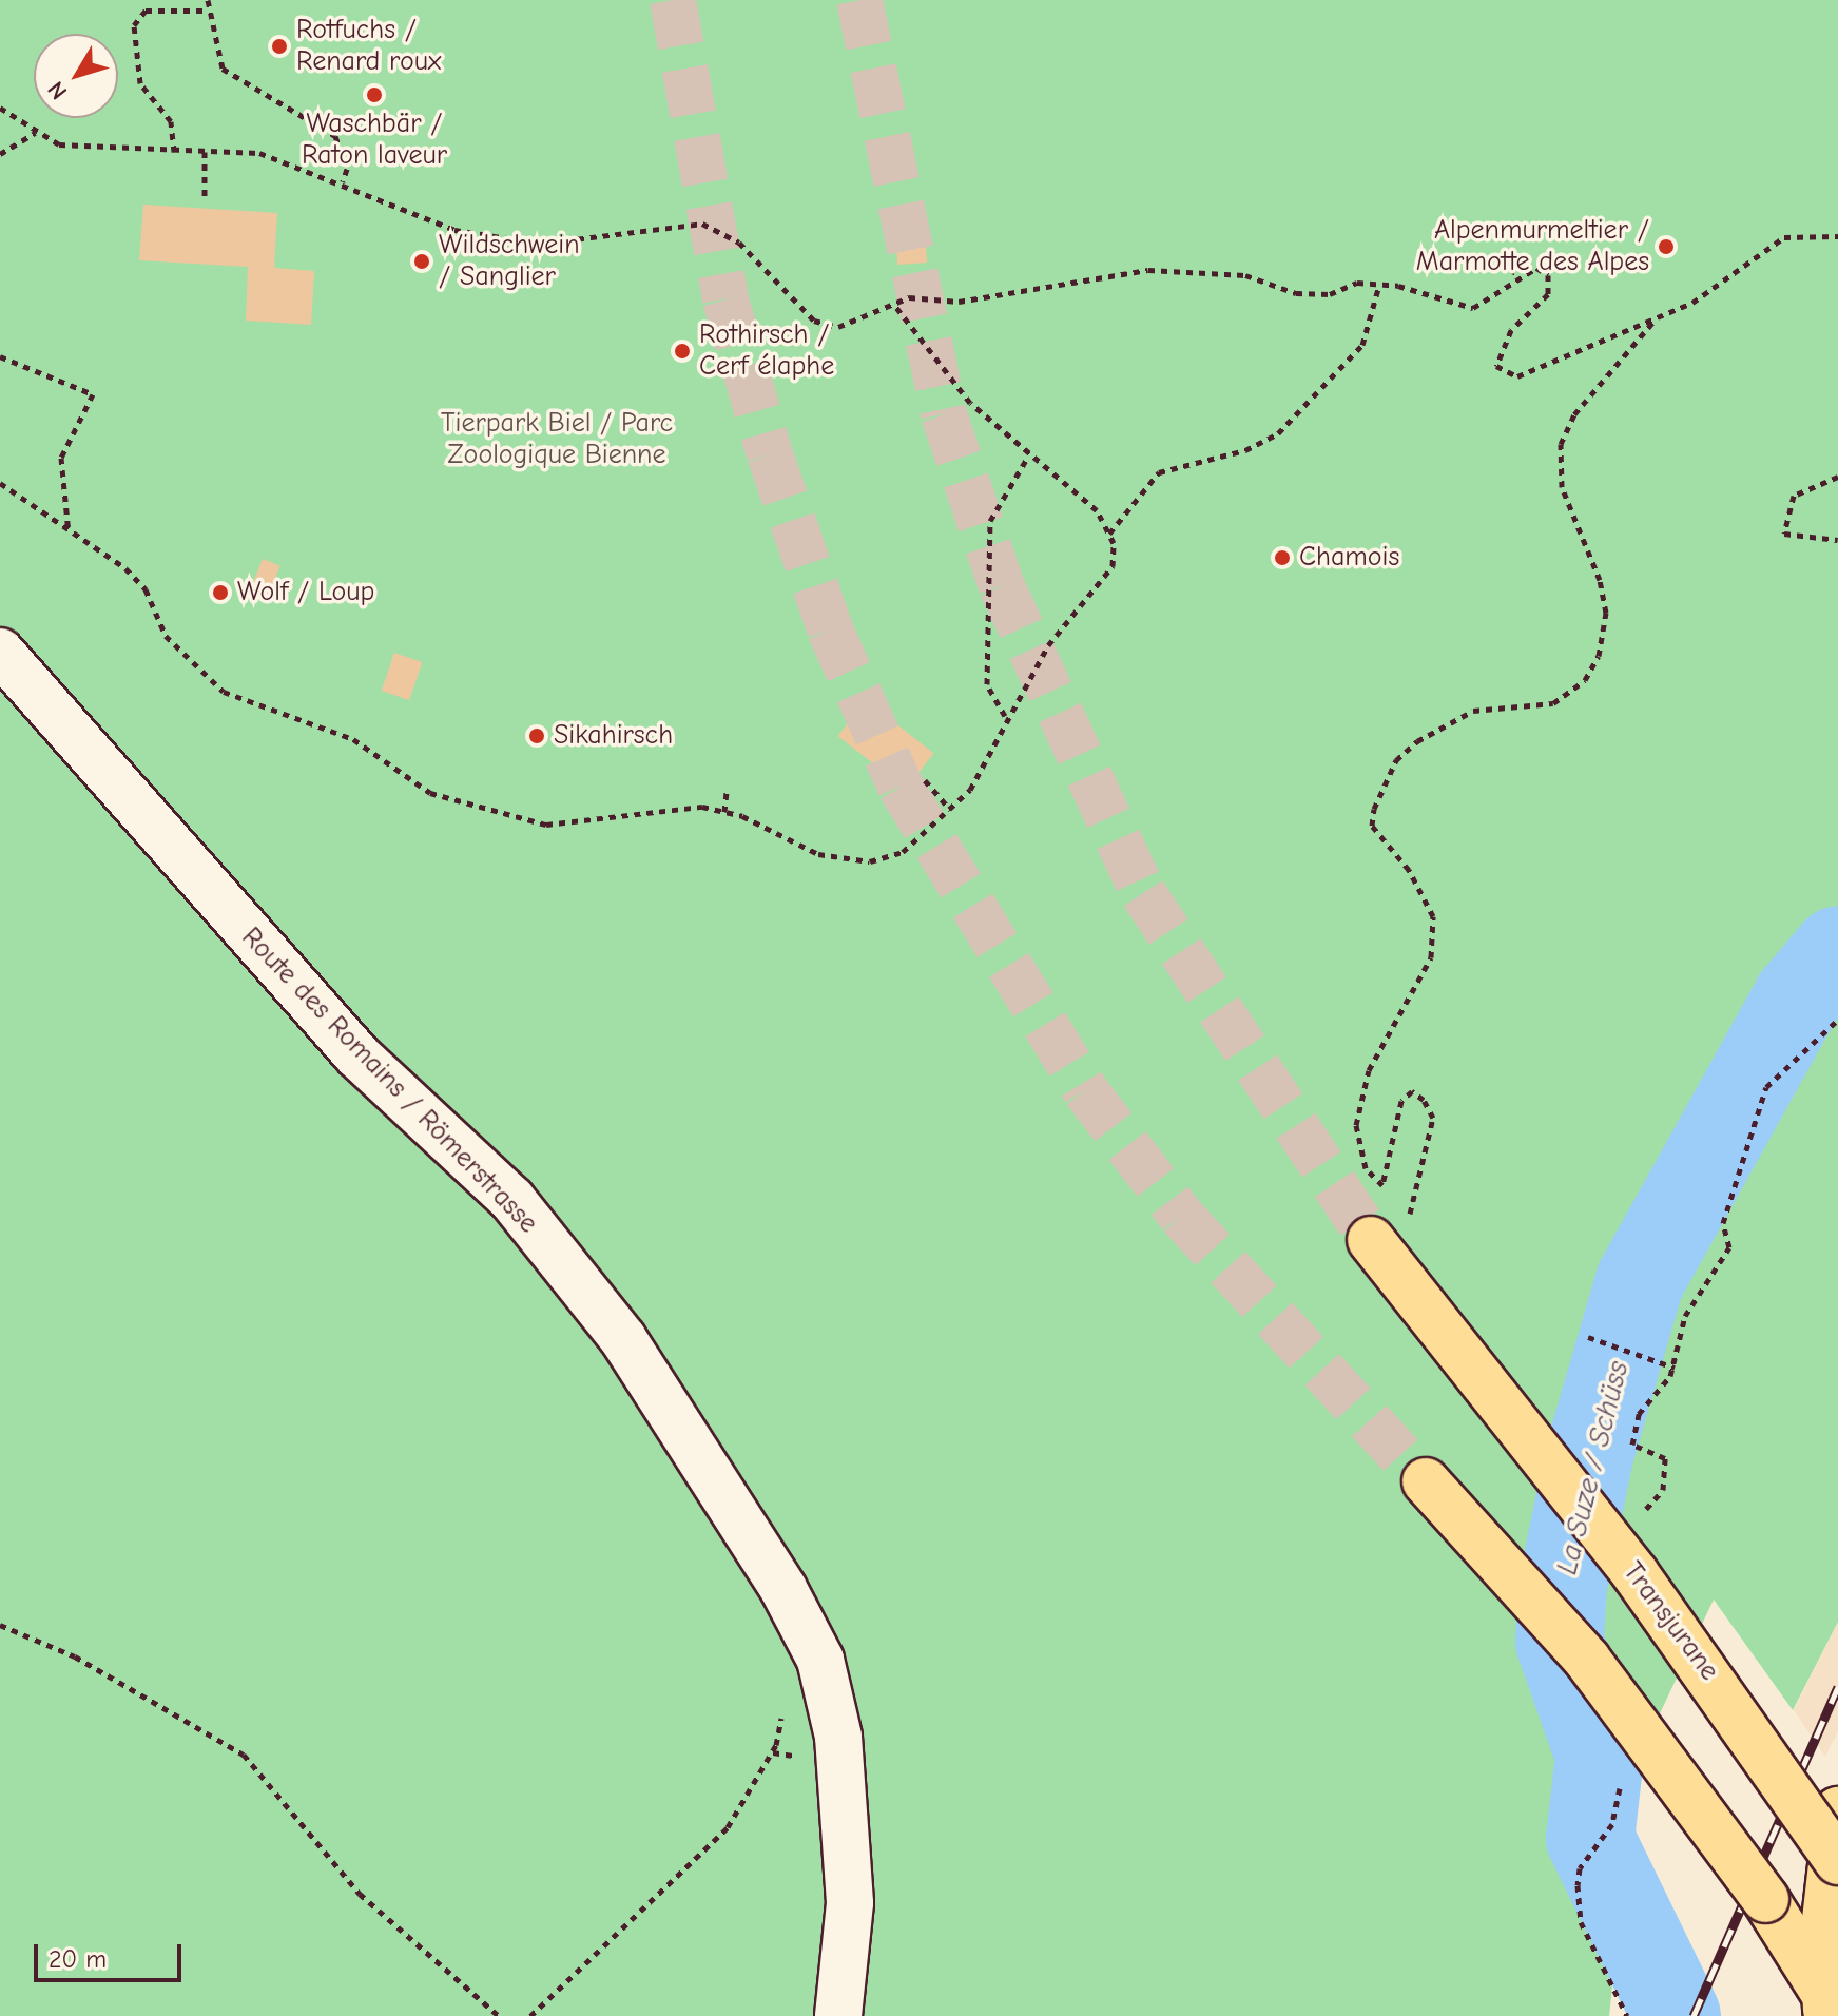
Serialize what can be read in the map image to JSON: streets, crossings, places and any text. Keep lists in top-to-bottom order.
{
  "streets": {
    "main road": ["Transjurane"],
    "lane": ["Route des Romains / Römerstrasse"]
  },
  "water": ["La Suze / Schüss"],
  "parks": ["Tierpark Biel / Parc Zoologique Bienne"],
  "places": [
    "Rotfuchs / Renard roux",
    "Waschbär / Raton laveur",
    "Alpenmurmeltier / Marmotte des Alpes",
    "Wildschwein / Sanglier",
    "Rothirsch / Cerf élaphe",
    "Chamois",
    "Wolf / Loup",
    "Sikahirsch"
  ],
  "scale_bar": "20 m",
  "north": "bottom left"
}
